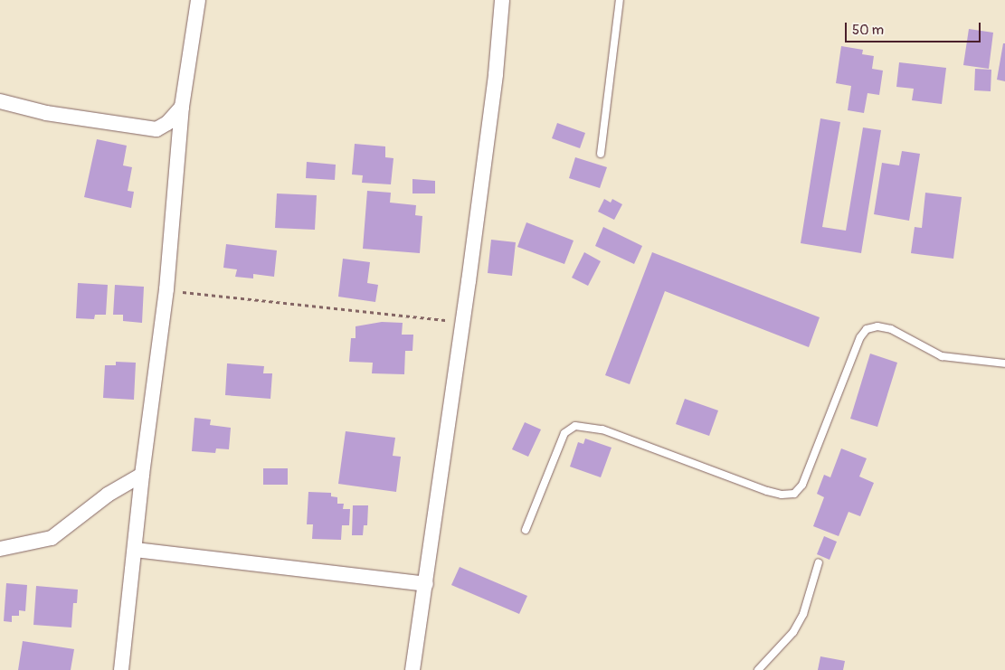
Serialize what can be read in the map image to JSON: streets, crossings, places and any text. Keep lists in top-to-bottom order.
{
  "scale_bar": "50 m"
}
